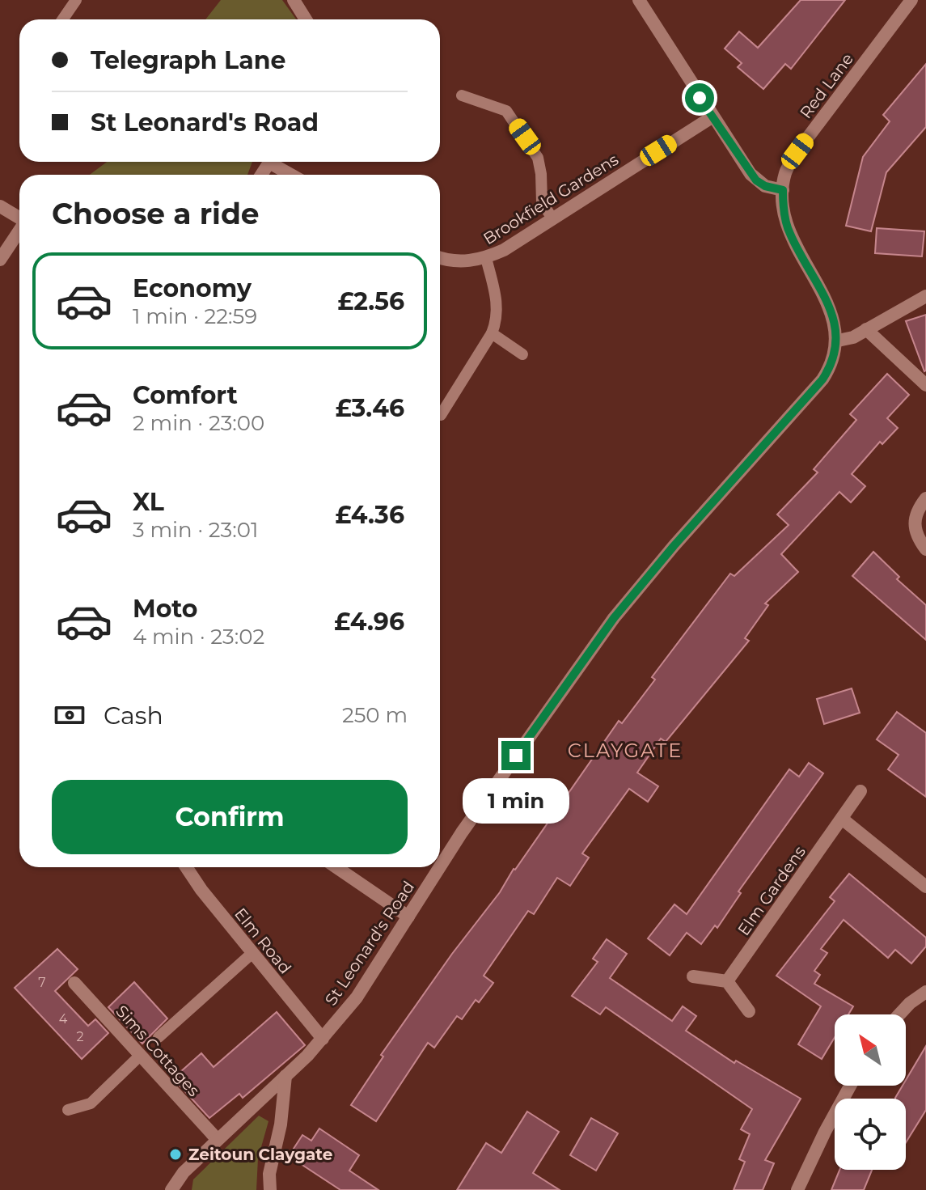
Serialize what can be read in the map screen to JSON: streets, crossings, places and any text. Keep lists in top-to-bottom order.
{
  "streets": {
    "street": [
      "Red Lane",
      "Brookfield Gardens",
      "Elm Gardens",
      "Elm Road",
      "St Leonard's Road",
      "Sims Cottages"
    ]
  },
  "crossings": [
    ["Red Lane", "St Leonard's Road"],
    ["Elm Road", "St Leonard's Road"],
    ["St Leonard's Road", "Sims Cottages"]
  ],
  "districts": ["CLAYGATE"],
  "places": ["Zeitoun Claygate"],
  "house_numbers": ["7", "4", "2"],
  "north": "top left",
  "page": {
    "banner": ["Telegraph Lane", "St Leonard's Road"],
    "heading": "Choose a ride",
    "list": [
      {
        "name": "Economy",
        "note": "1 min · 22:59",
        "value": "£2.56"
      },
      {
        "name": "Comfort",
        "note": "2 min · 23:00",
        "value": "£3.46"
      },
      {
        "name": "XL",
        "note": "3 min · 23:01",
        "value": "£4.36"
      },
      {
        "name": "Moto",
        "note": "4 min · 23:02",
        "value": "£4.96"
      }
    ],
    "pay": ["Cash", "250 m"],
    "buttons": "Confirm",
    "bubble": "1 min"
  }
}
